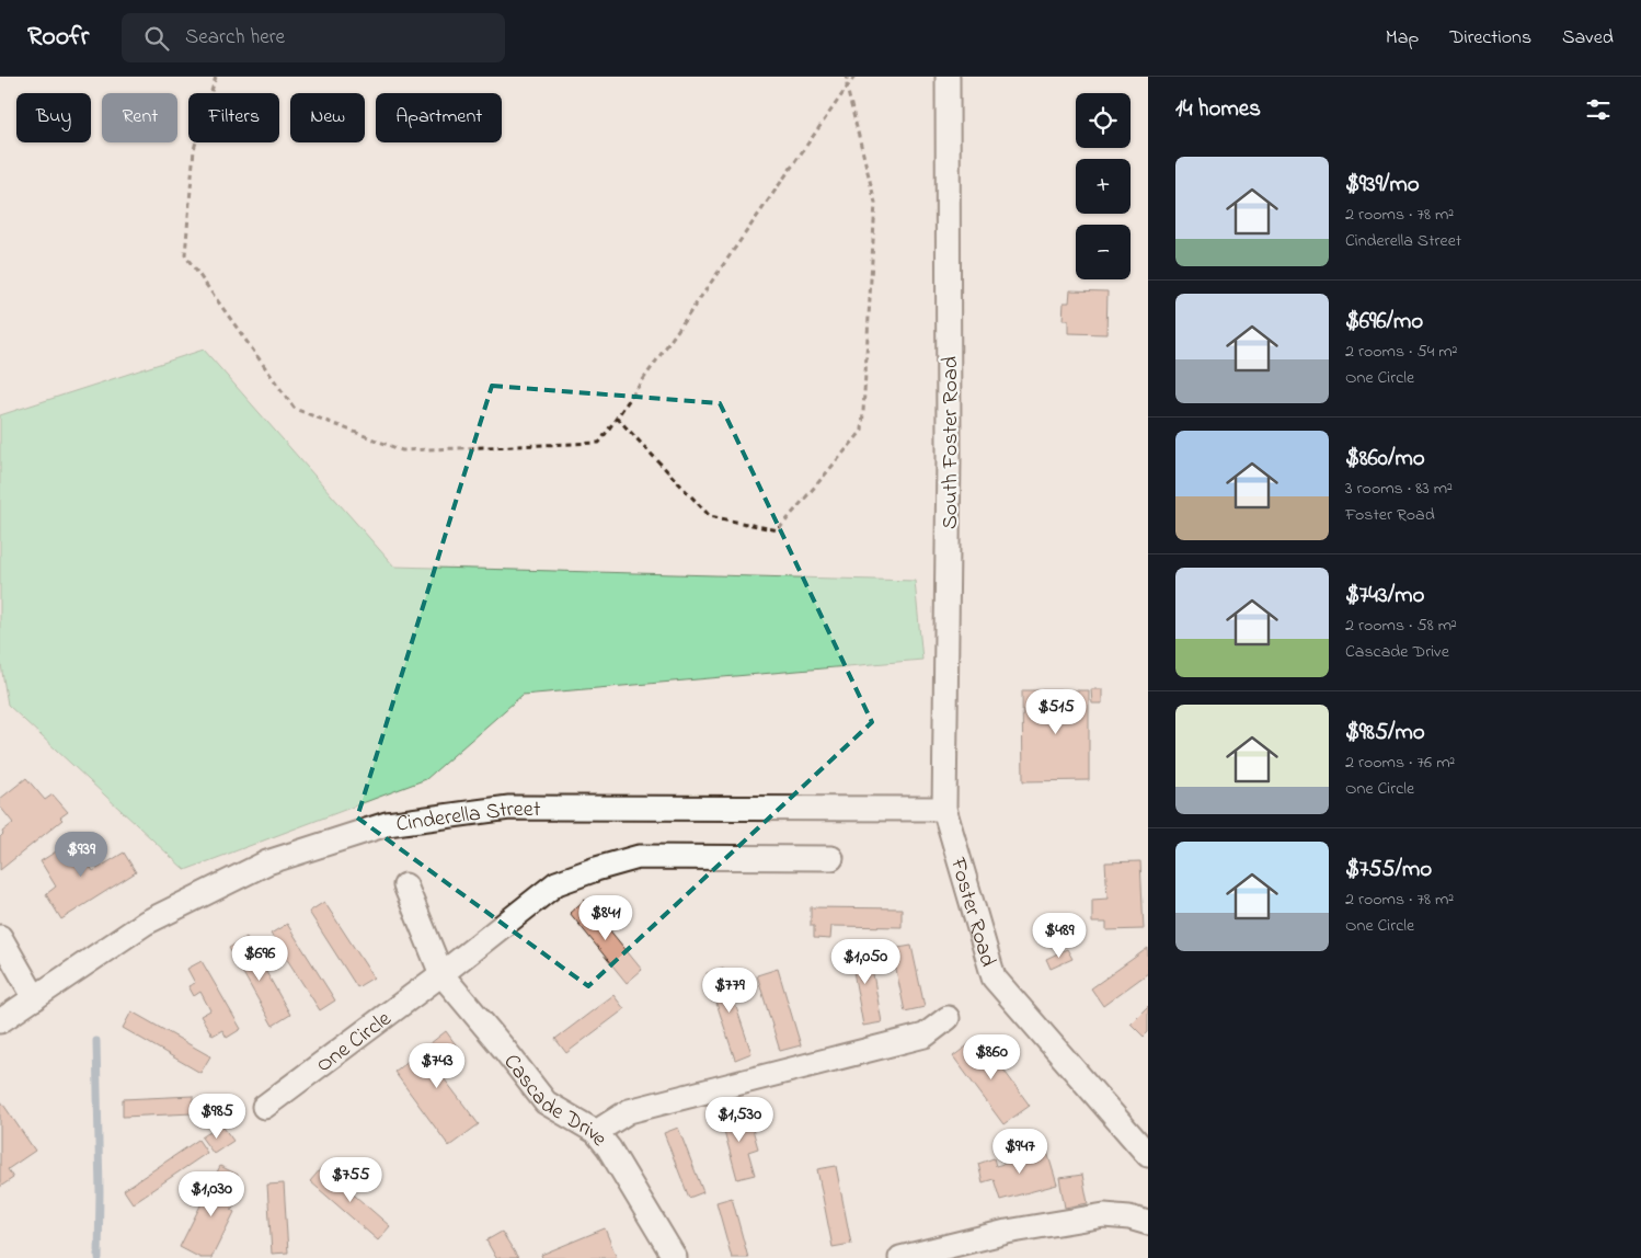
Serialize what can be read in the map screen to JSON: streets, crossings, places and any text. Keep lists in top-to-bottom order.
{
  "streets": {
    "street": [
      "South Foster Road",
      "Cinderella Street",
      "Foster Road",
      "One Circle",
      "Cascade Drive"
    ]
  },
  "crossings": [
    ["South Foster Road", "Cinderella Street"],
    ["South Foster Road", "Foster Road"],
    ["Cinderella Street", "Foster Road"],
    ["One Circle", "Cascade Drive"]
  ],
  "page": {
    "header": "Roofr",
    "search": "Search here",
    "nav": ["Map", "Directions", "Saved"],
    "heading": "14 homes",
    "map_buttons": ["+", "−"],
    "chip": [
      "Buy",
      "Rent",
      "Filters",
      "New",
      "Apartment"
    ],
    "list": [
      {
        "name": "$939/mo",
        "note": "2 rooms · 78 m² · Cinderella Street"
      },
      {
        "name": "$696/mo",
        "note": "2 rooms · 54 m² · One Circle"
      },
      {
        "name": "$860/mo",
        "note": "3 rooms · 83 m² · Foster Road"
      },
      {
        "name": "$743/mo",
        "note": "2 rooms · 58 m² · Cascade Drive"
      },
      {
        "name": "$985/mo",
        "note": "2 rooms · 76 m² · One Circle"
      },
      {
        "name": "$755/mo",
        "note": "2 rooms · 78 m² · One Circle"
      }
    ],
    "price": [
      "$515",
      "$939",
      "$841",
      "$489",
      "$696",
      "$1,050",
      "$779",
      "$860",
      "$743",
      "$985",
      "$1,530",
      "$947",
      "$755",
      "$1,030"
    ]
  }
}
